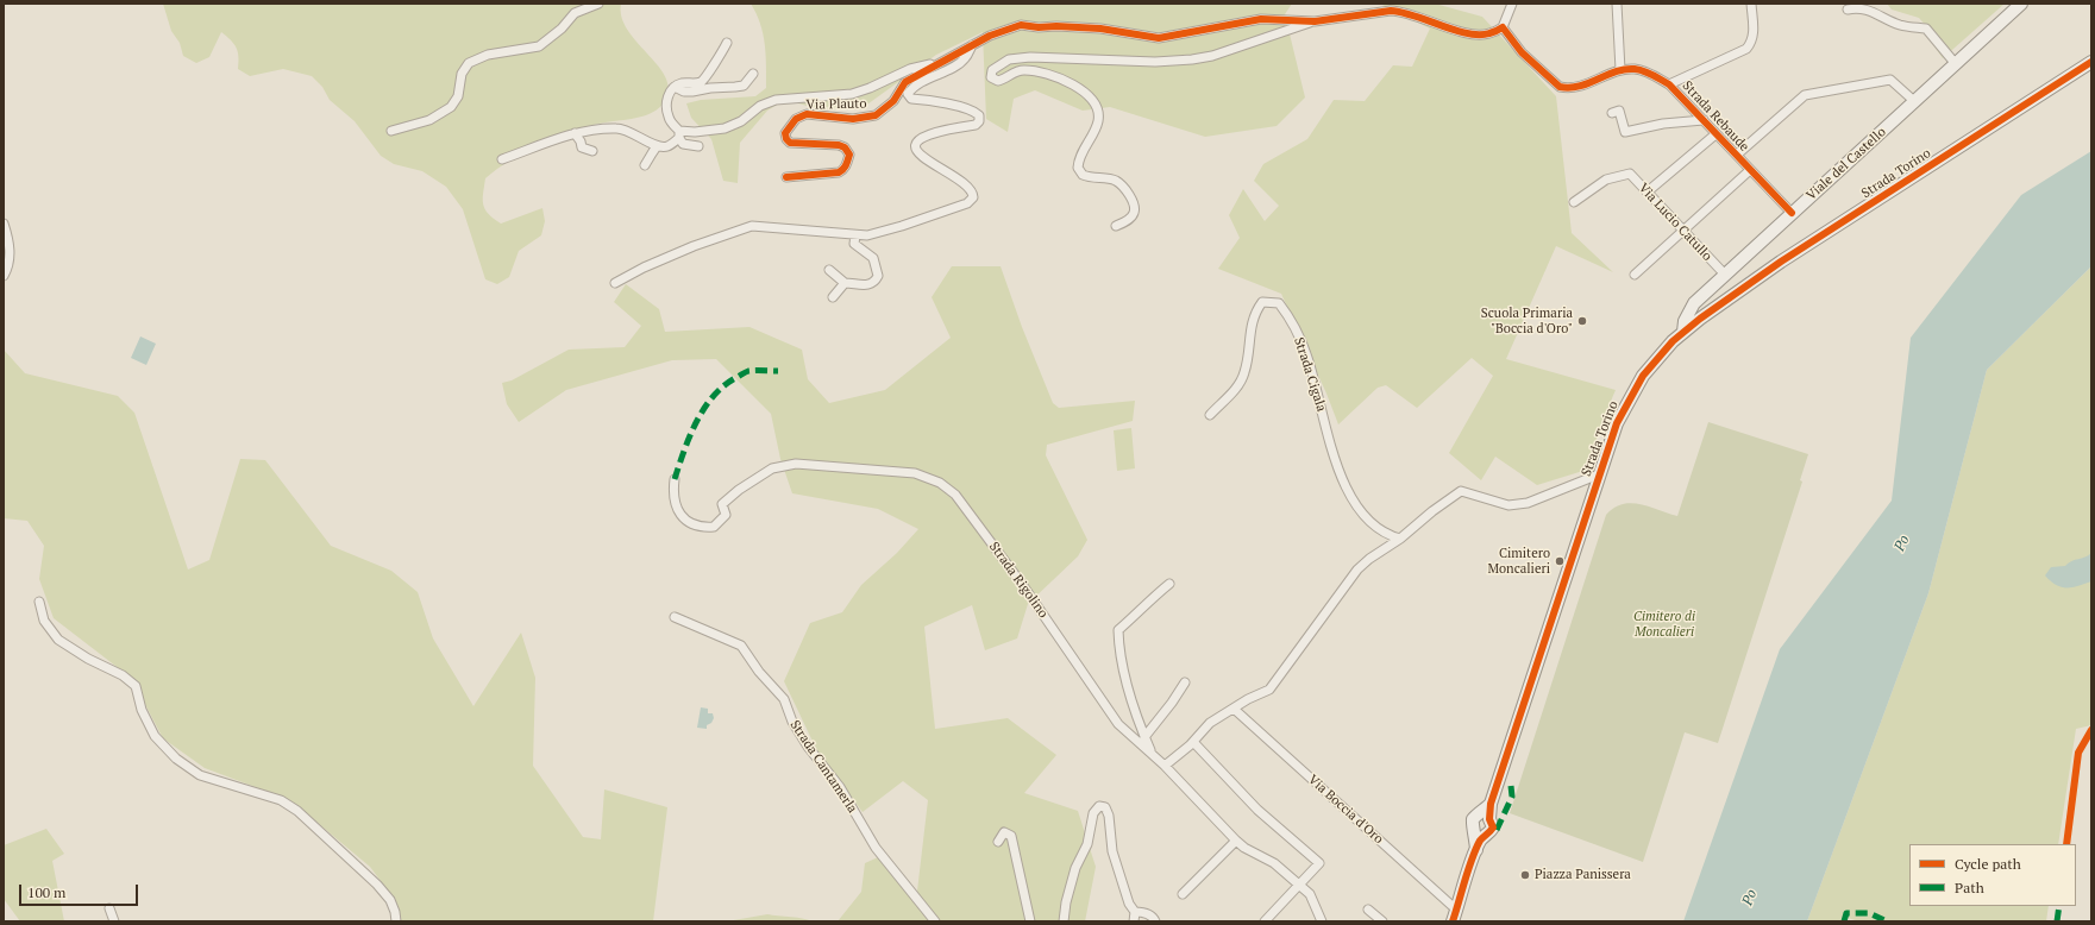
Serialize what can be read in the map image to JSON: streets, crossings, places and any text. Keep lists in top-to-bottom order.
{
  "streets": {
    "main road": ["Viale del Castello", "Strada Torino"],
    "street": [
      "Via Plauto",
      "Strada Rebaude",
      "Via Lucio Catullo",
      "Strada Cigala",
      "Strada Rigolino",
      "Strada Cantamerla",
      "Via Boccia d'Oro"
    ]
  },
  "crossings": [
    ["Strada Rebaude", "Viale del Castello"],
    ["Viale del Castello", "Strada Torino"],
    ["Viale del Castello", "Via Lucio Catullo"],
    ["Strada Torino", "Via Boccia d'Oro"]
  ],
  "water": ["Po"],
  "parks": ["Cimitero di Moncalieri"],
  "places": ["Scuola Primaria \"Boccia d'Oro\"", "Cimitero Moncalieri", "Piazza Panissera"],
  "legend": ["Cycle path", "Path"],
  "scale_bar": "100 m"
}
